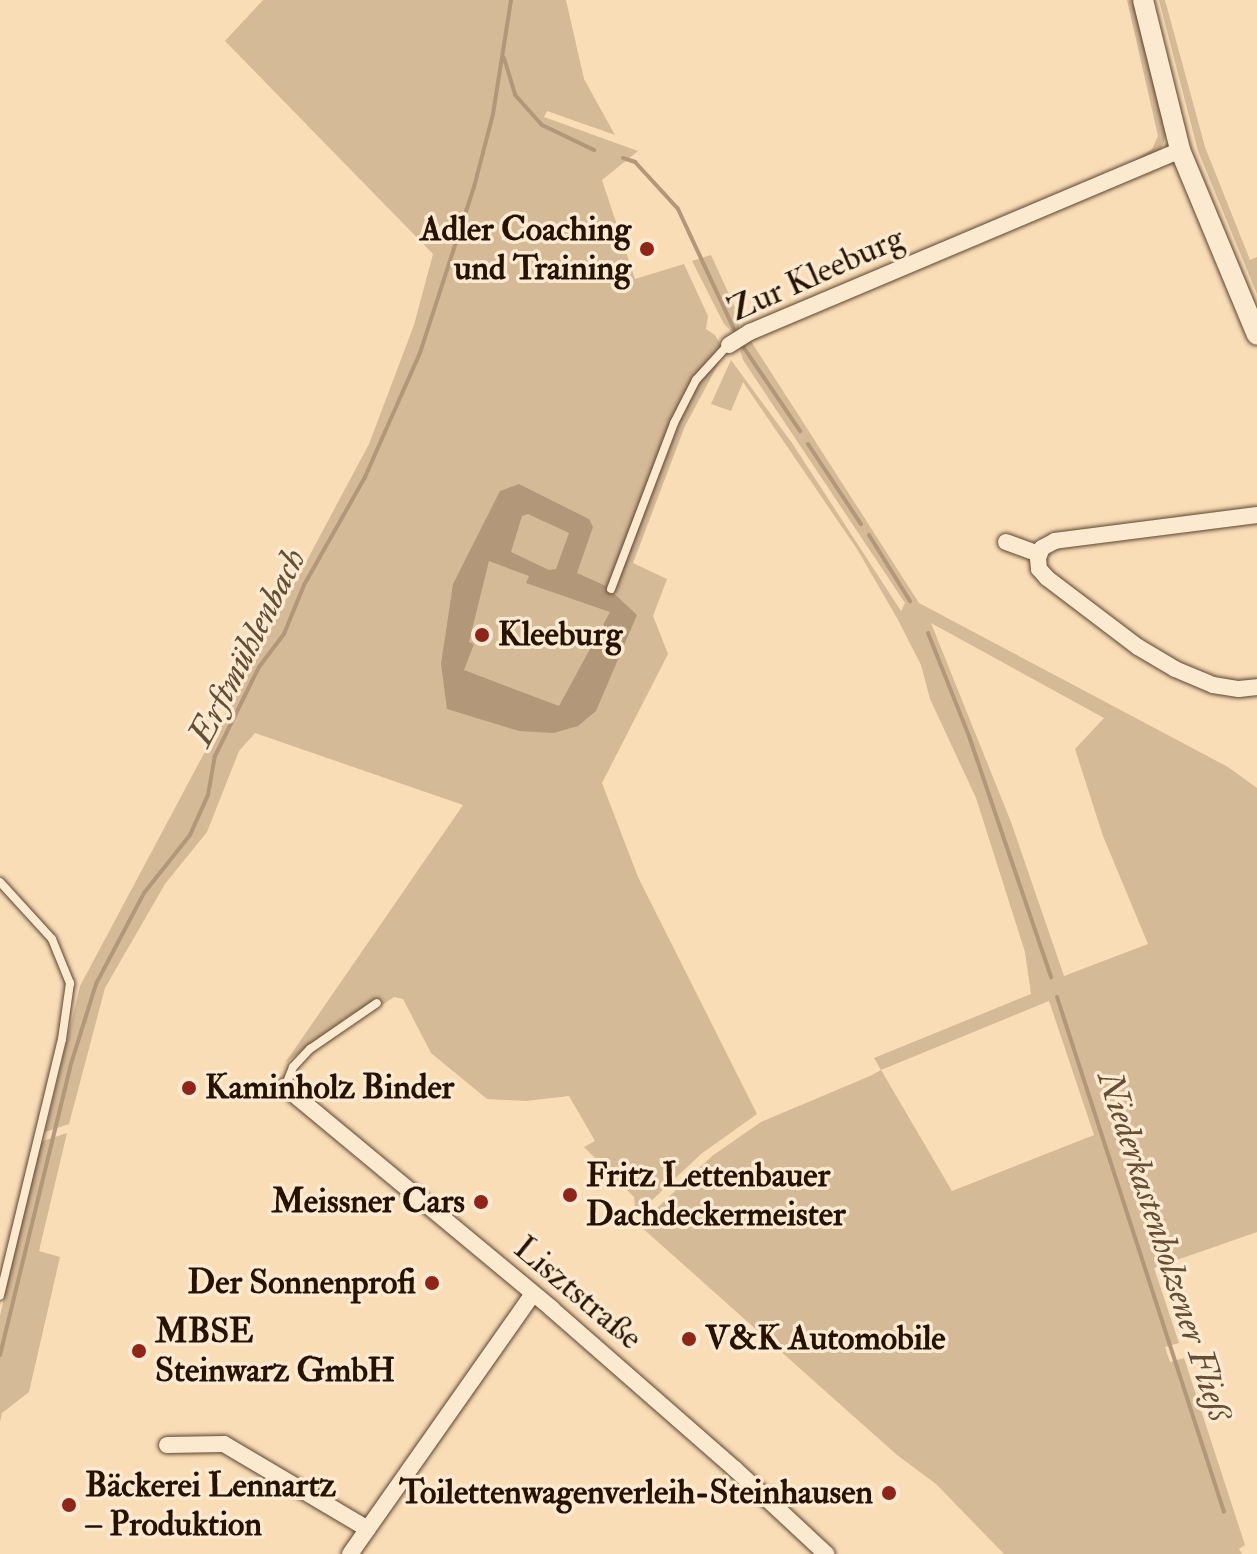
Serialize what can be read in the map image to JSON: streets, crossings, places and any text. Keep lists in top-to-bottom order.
{
  "streets": {
    "street": ["Zur Kleeburg", "Lisztstraße"]
  },
  "water": ["Erftmühlenbach", "Niederkastenholzener Fließ"],
  "places": [
    "Adler Coaching und Training",
    "Kleeburg",
    "Kaminholz Binder",
    "Fritz Lettenbauer Dachdeckermeister",
    "Meissner Cars",
    "Der Sonnenprofi",
    "V&K Automobile",
    "MBSE Steinwarz GmbH",
    "Toilettenwagenverleih-Steinhausen",
    "Bäckerei Lennartz – Produktion"
  ]
}
